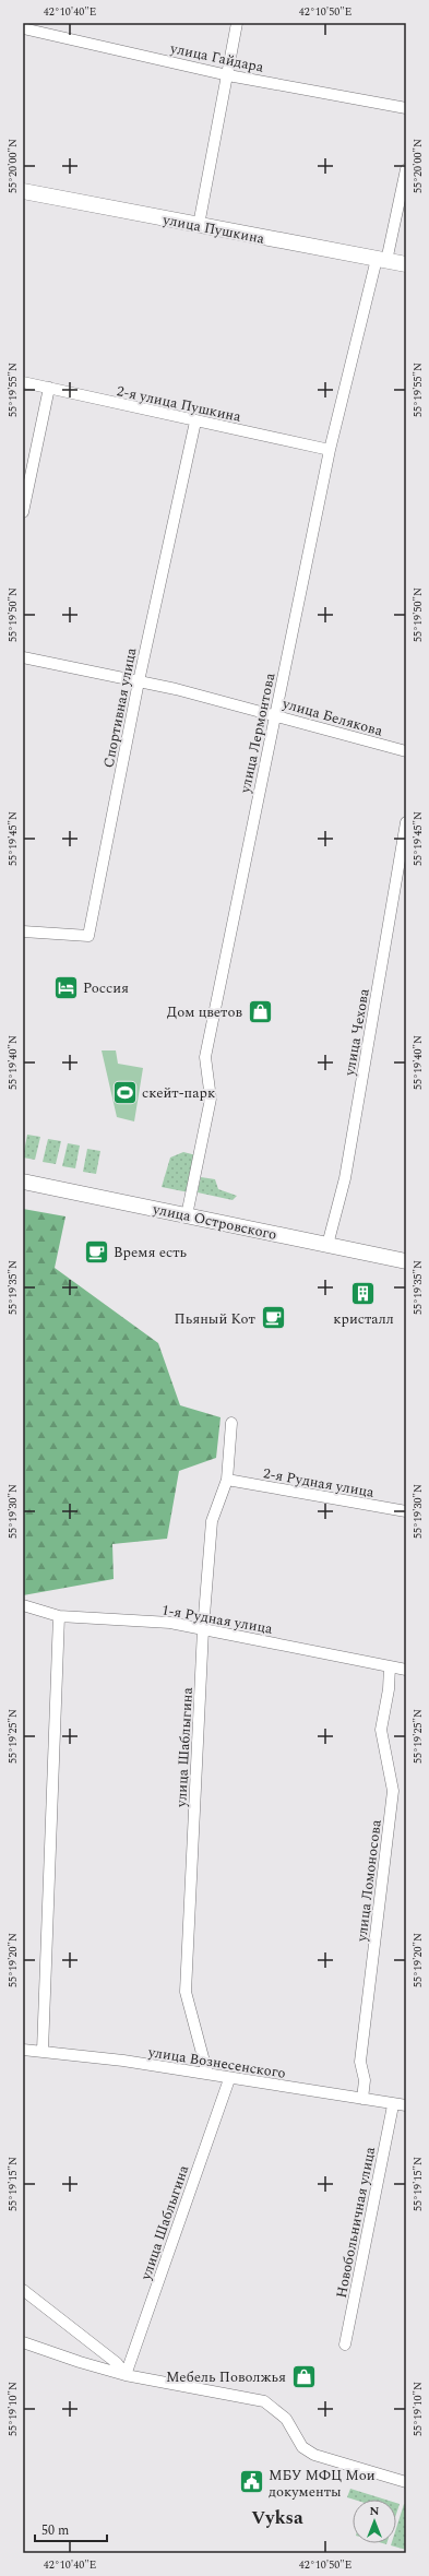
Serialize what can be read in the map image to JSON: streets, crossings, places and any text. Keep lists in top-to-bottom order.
{
  "streets": {
    "street": [
      "улица Гайдара",
      "улица Пушкина",
      "2-я улица Пушкина",
      "Спортивная улица",
      "улица Белякова",
      "улица Лермонтова",
      "улица Чехова",
      "улица Островского",
      "2-я Рудная улица",
      "1-я Рудная улица",
      "улица Шаблыгина",
      "улица Ломоносова",
      "улица Вознесенского",
      "Новобольничная улица"
    ]
  },
  "crossings": [
    ["улица Пушкина", "улица Лермонтова"],
    ["2-я улица Пушкина", "Спортивная улица"],
    ["2-я улица Пушкина", "улица Лермонтова"],
    ["Спортивная улица", "улица Белякова"],
    ["улица Белякова", "улица Лермонтова"],
    ["улица Лермонтова", "улица Островского"],
    ["улица Чехова", "улица Островского"],
    ["2-я Рудная улица", "улица Шаблыгина"],
    ["1-я Рудная улица", "улица Шаблыгина"],
    ["1-я Рудная улица", "улица Ломоносова"],
    ["улица Шаблыгина", "улица Вознесенского"],
    ["улица Ломоносова", "улица Вознесенского"],
    ["улица Вознесенского", "Новобольничная улица"]
  ],
  "districts": ["Vyksa"],
  "places": {
    "hotel": ["Россия"],
    "shop": ["Дом цветов", "Мебель Поволжья"],
    "sports": ["скейт-парк"],
    "cafe": ["Время есть", "Пьяный Кот"],
    "building": ["кристалл"],
    "public building": ["МБУ МФЦ Мои документы"]
  },
  "scale_bar": "50 m",
  "north": "top",
  "coordinates": [
    "42°10'40\"E",
    "42°10'50\"E",
    "55°20'00\"N",
    "55°19'55\"N",
    "55°19'50\"N",
    "55°19'45\"N",
    "55°19'40\"N",
    "55°19'35\"N",
    "55°19'30\"N",
    "55°19'25\"N",
    "55°19'20\"N",
    "55°19'15\"N",
    "55°19'10\"N"
  ]
}
